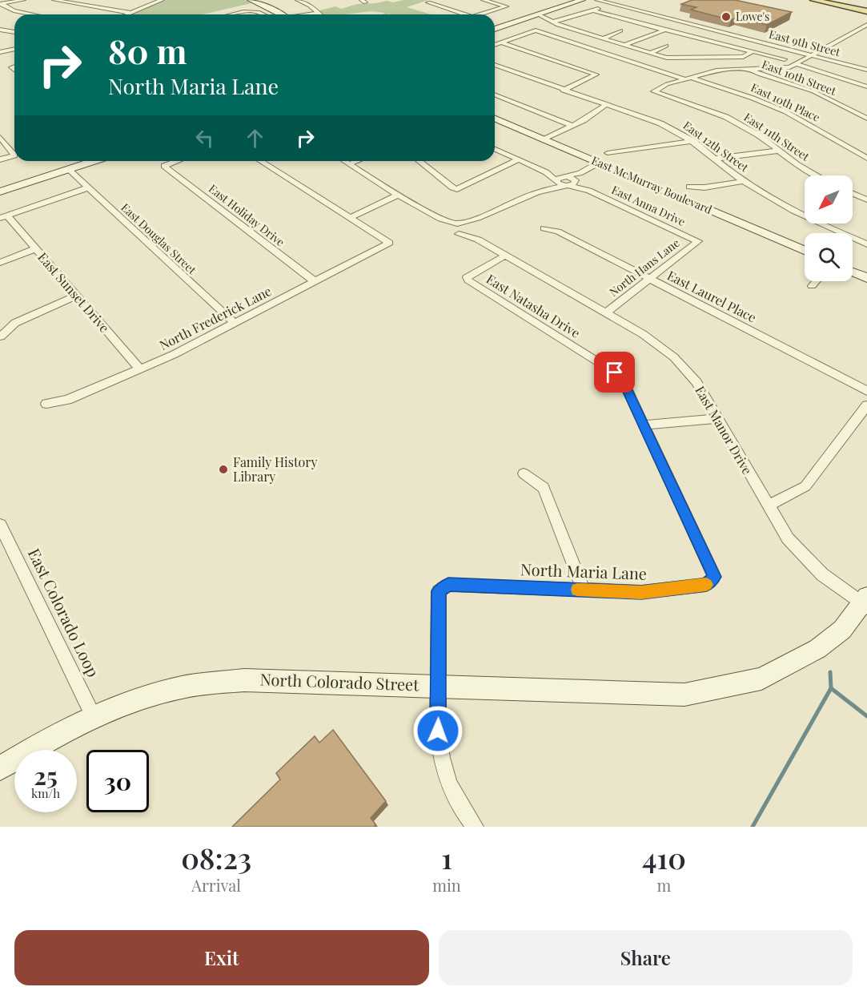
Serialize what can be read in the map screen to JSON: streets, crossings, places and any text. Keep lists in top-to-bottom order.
{
  "streets": {
    "street": [
      "East 9th Street",
      "East 10th Street",
      "East 10th Place",
      "East 11th Street",
      "East 12th Street",
      "East McMurray Boulevard",
      "East Anna Drive",
      "East Holiday Drive",
      "East Douglas Street",
      "North Hans Lane",
      "East Sunset Drive",
      "East Laurel Place",
      "East Natasha Drive",
      "North Frederick Lane",
      "East Manor Drive",
      "North Maria Lane",
      "East Colorado Loop",
      "North Colorado Street"
    ]
  },
  "crossings": [
    ["East 10th Place", "East 11th Street"],
    ["East Anna Drive", "North Hans Lane"],
    ["East Holiday Drive", "North Frederick Lane"],
    ["East Douglas Street", "North Frederick Lane"],
    ["North Hans Lane", "East Laurel Place"],
    ["North Hans Lane", "East Manor Drive"],
    ["East Sunset Drive", "North Frederick Lane"],
    ["East Natasha Drive", "East Manor Drive"],
    ["East Natasha Drive", "North Maria Lane"],
    ["East Manor Drive", "North Colorado Street"],
    ["North Maria Lane", "North Colorado Street"],
    ["East Colorado Loop", "North Colorado Street"]
  ],
  "places": ["Lowe's", "Family History Library"],
  "north": "bottom left",
  "page": {
    "turn": ["80 m", "North Maria Lane"],
    "speed": "25 km/h",
    "limit": "30",
    "eta": [
      "08:23",
      "Arrival",
      "1",
      "min",
      "410",
      "m"
    ],
    "buttons": ["Exit", "Share"]
  }
}
